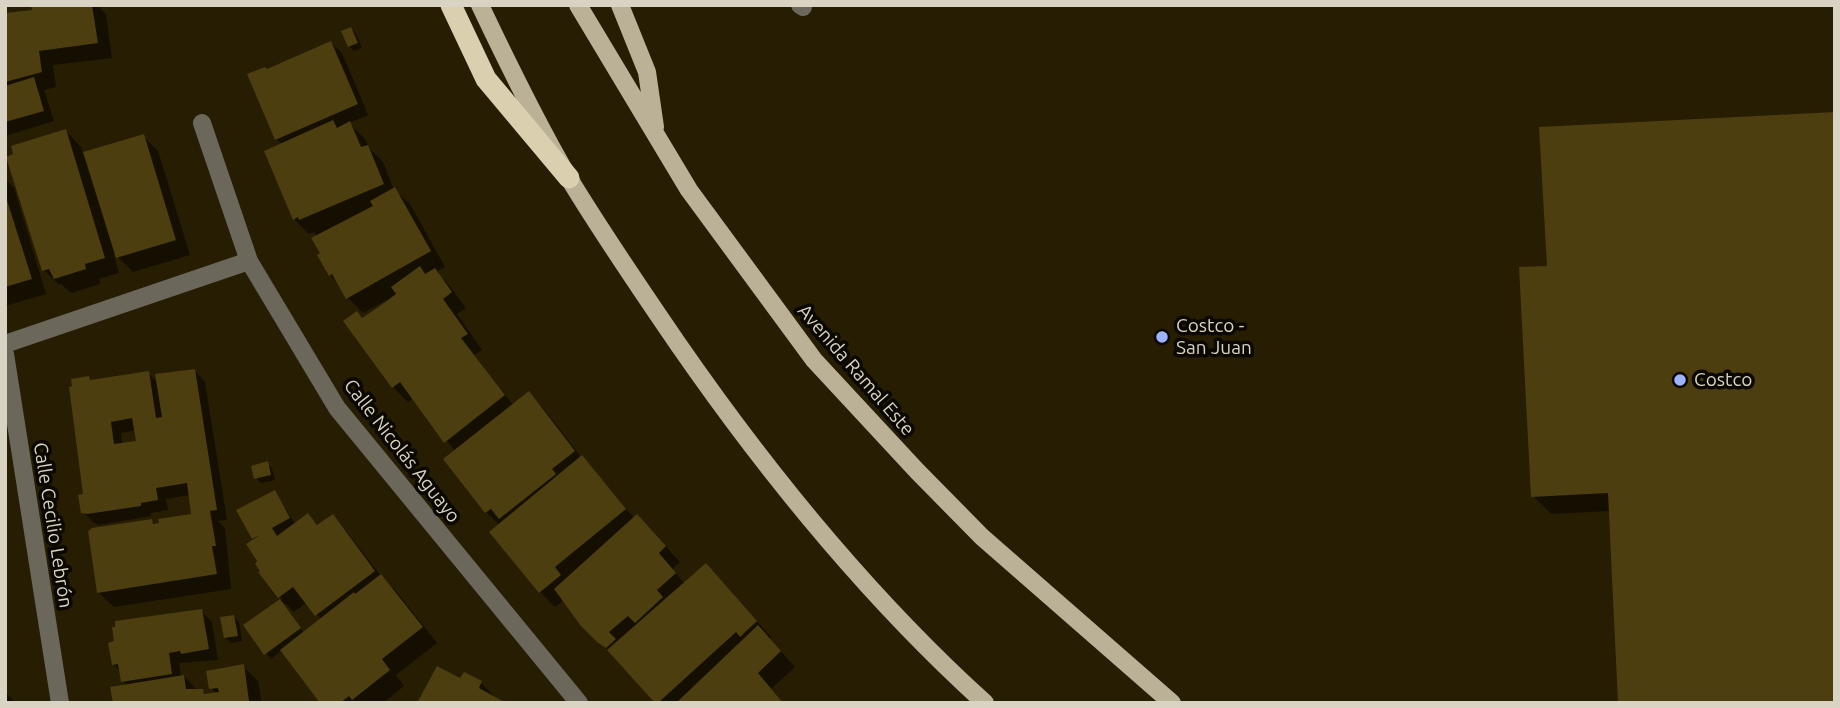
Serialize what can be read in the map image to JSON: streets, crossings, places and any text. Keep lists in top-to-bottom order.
{
  "streets": {
    "main road": ["Avenida Ramal Este"],
    "street": ["Calle Nicolás Aguayo", "Calle Cecilio Lebrón"]
  },
  "places": ["Costco - San Juan", "Costco"]
}
